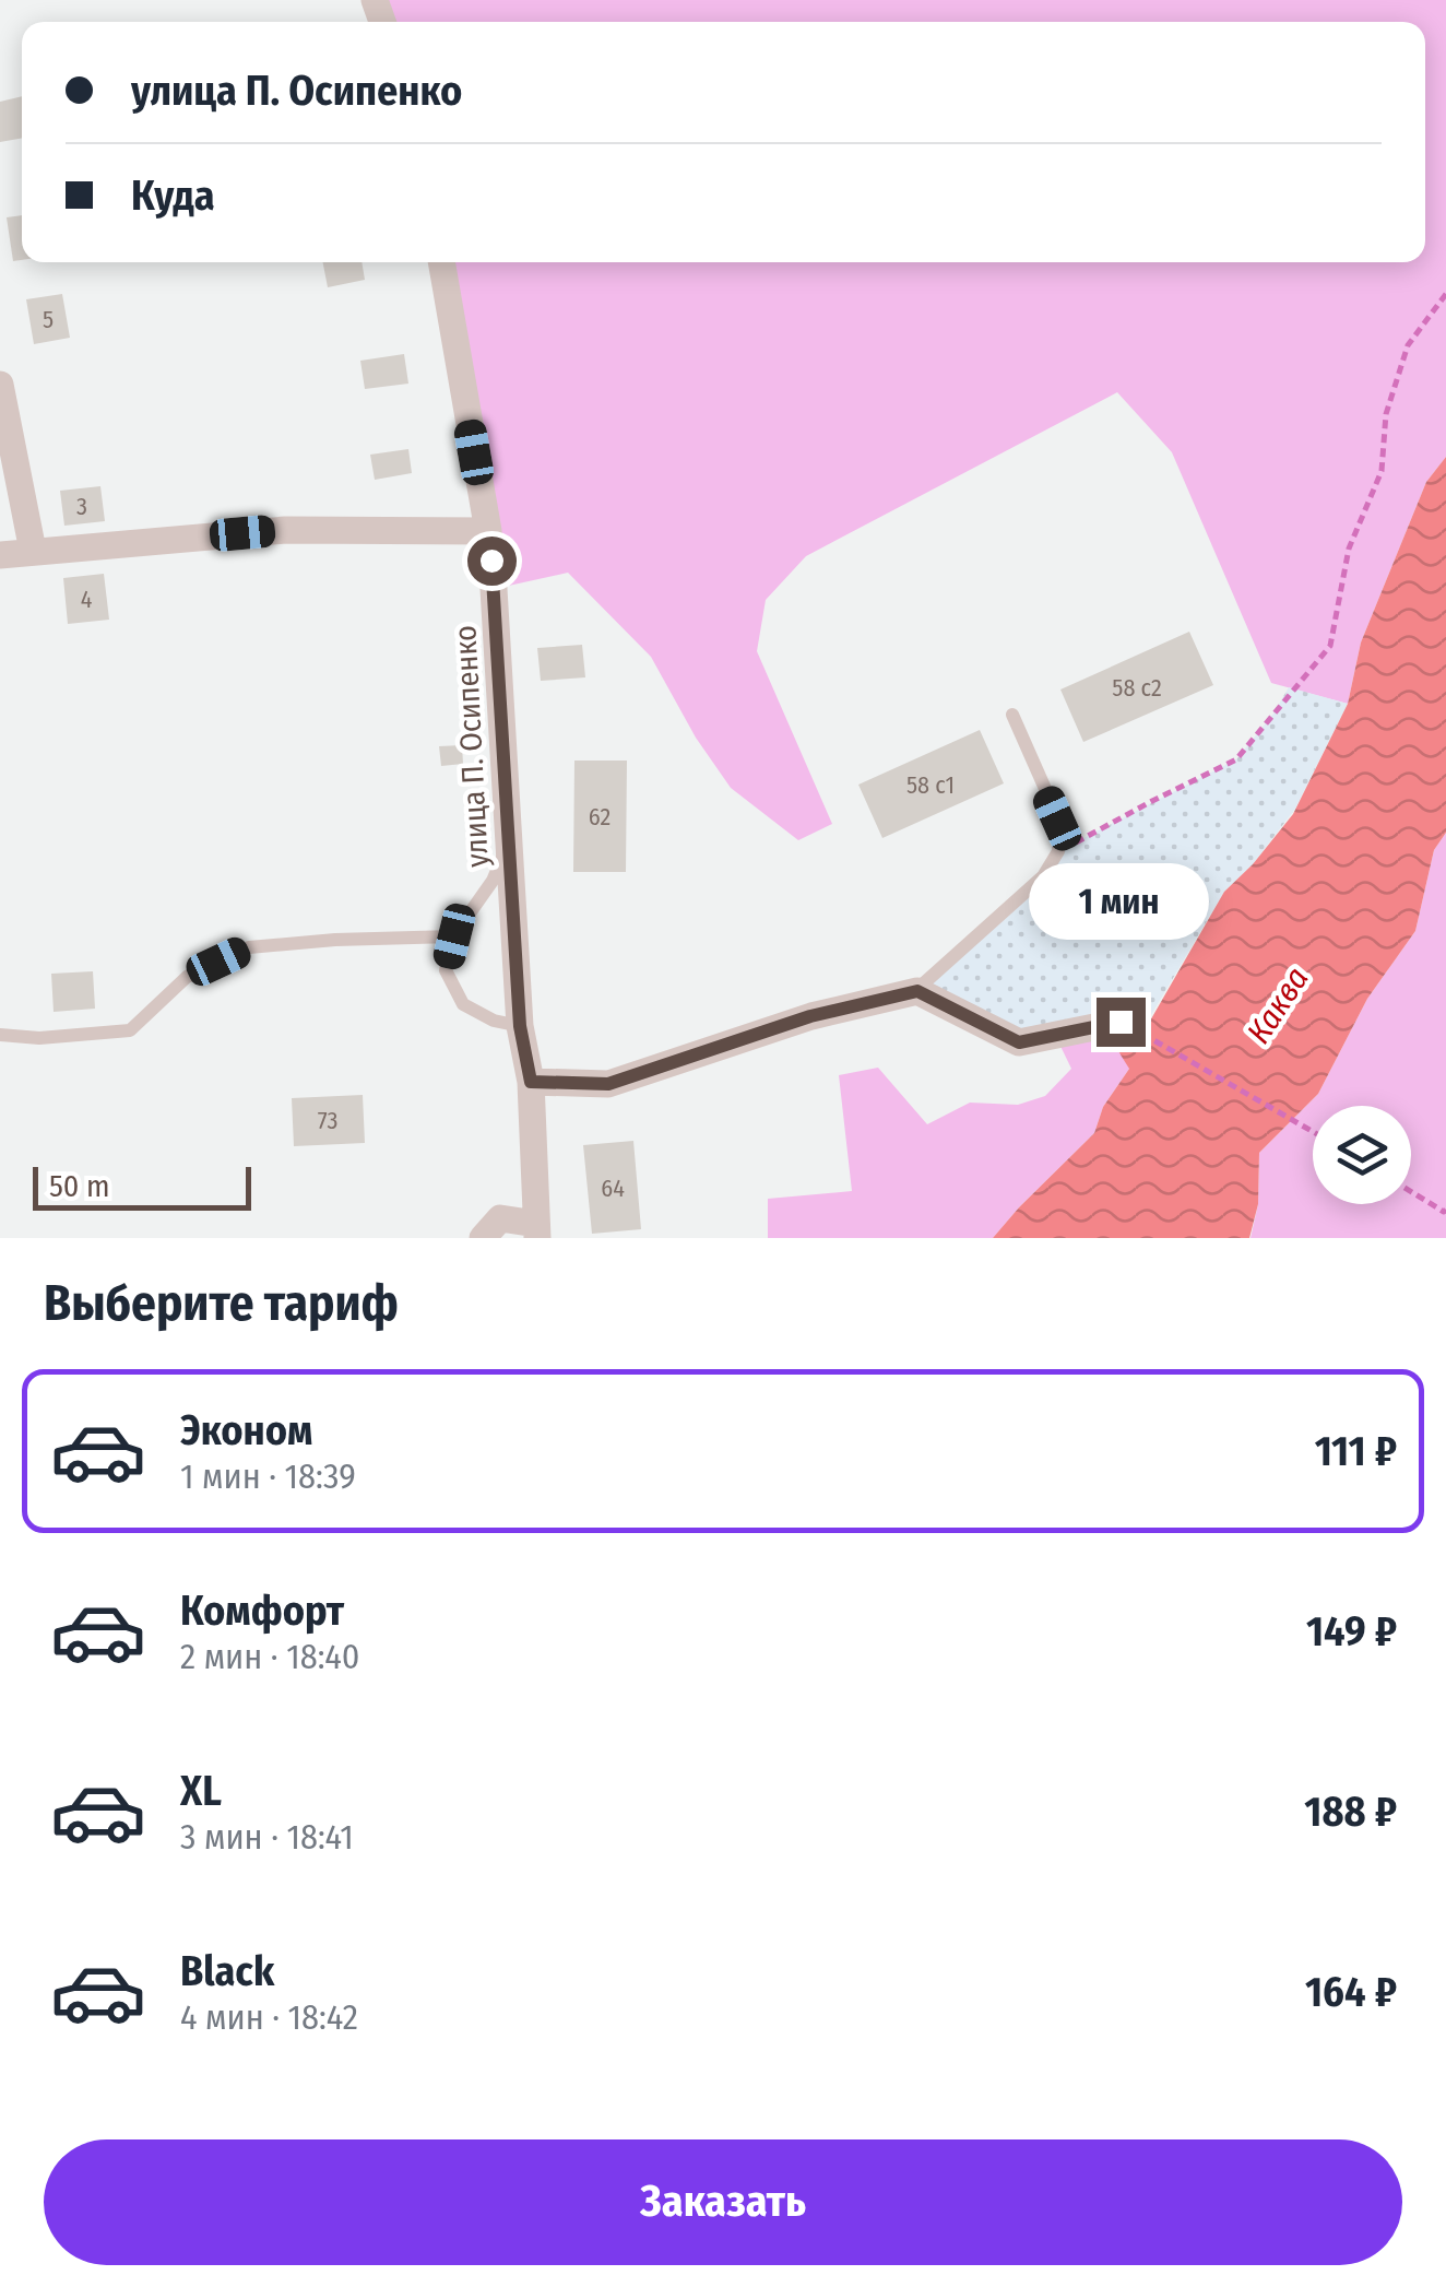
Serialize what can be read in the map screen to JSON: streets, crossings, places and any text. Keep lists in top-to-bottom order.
{
  "streets": {
    "street": ["улица П. Осипенко"]
  },
  "water": ["Каква"],
  "house_numbers": [
    "5",
    "3",
    "4",
    "58 с2",
    "58 с1",
    "62",
    "73",
    "64"
  ],
  "scale_bar": "50 m",
  "page": {
    "banner": ["улица П. Осипенко", "Куда"],
    "bubble": "1 мин",
    "scale": "50 m",
    "heading": "Выберите тариф",
    "list": [
      {
        "name": "Эконом",
        "note": "1 мин · 18:39",
        "value": "111 ₽"
      },
      {
        "name": "Комфорт",
        "note": "2 мин · 18:40",
        "value": "149 ₽"
      },
      {
        "name": "XL",
        "note": "3 мин · 18:41",
        "value": "188 ₽"
      },
      {
        "name": "Black",
        "note": "4 мин · 18:42",
        "value": "164 ₽"
      }
    ],
    "buttons": "Заказать"
  }
}
